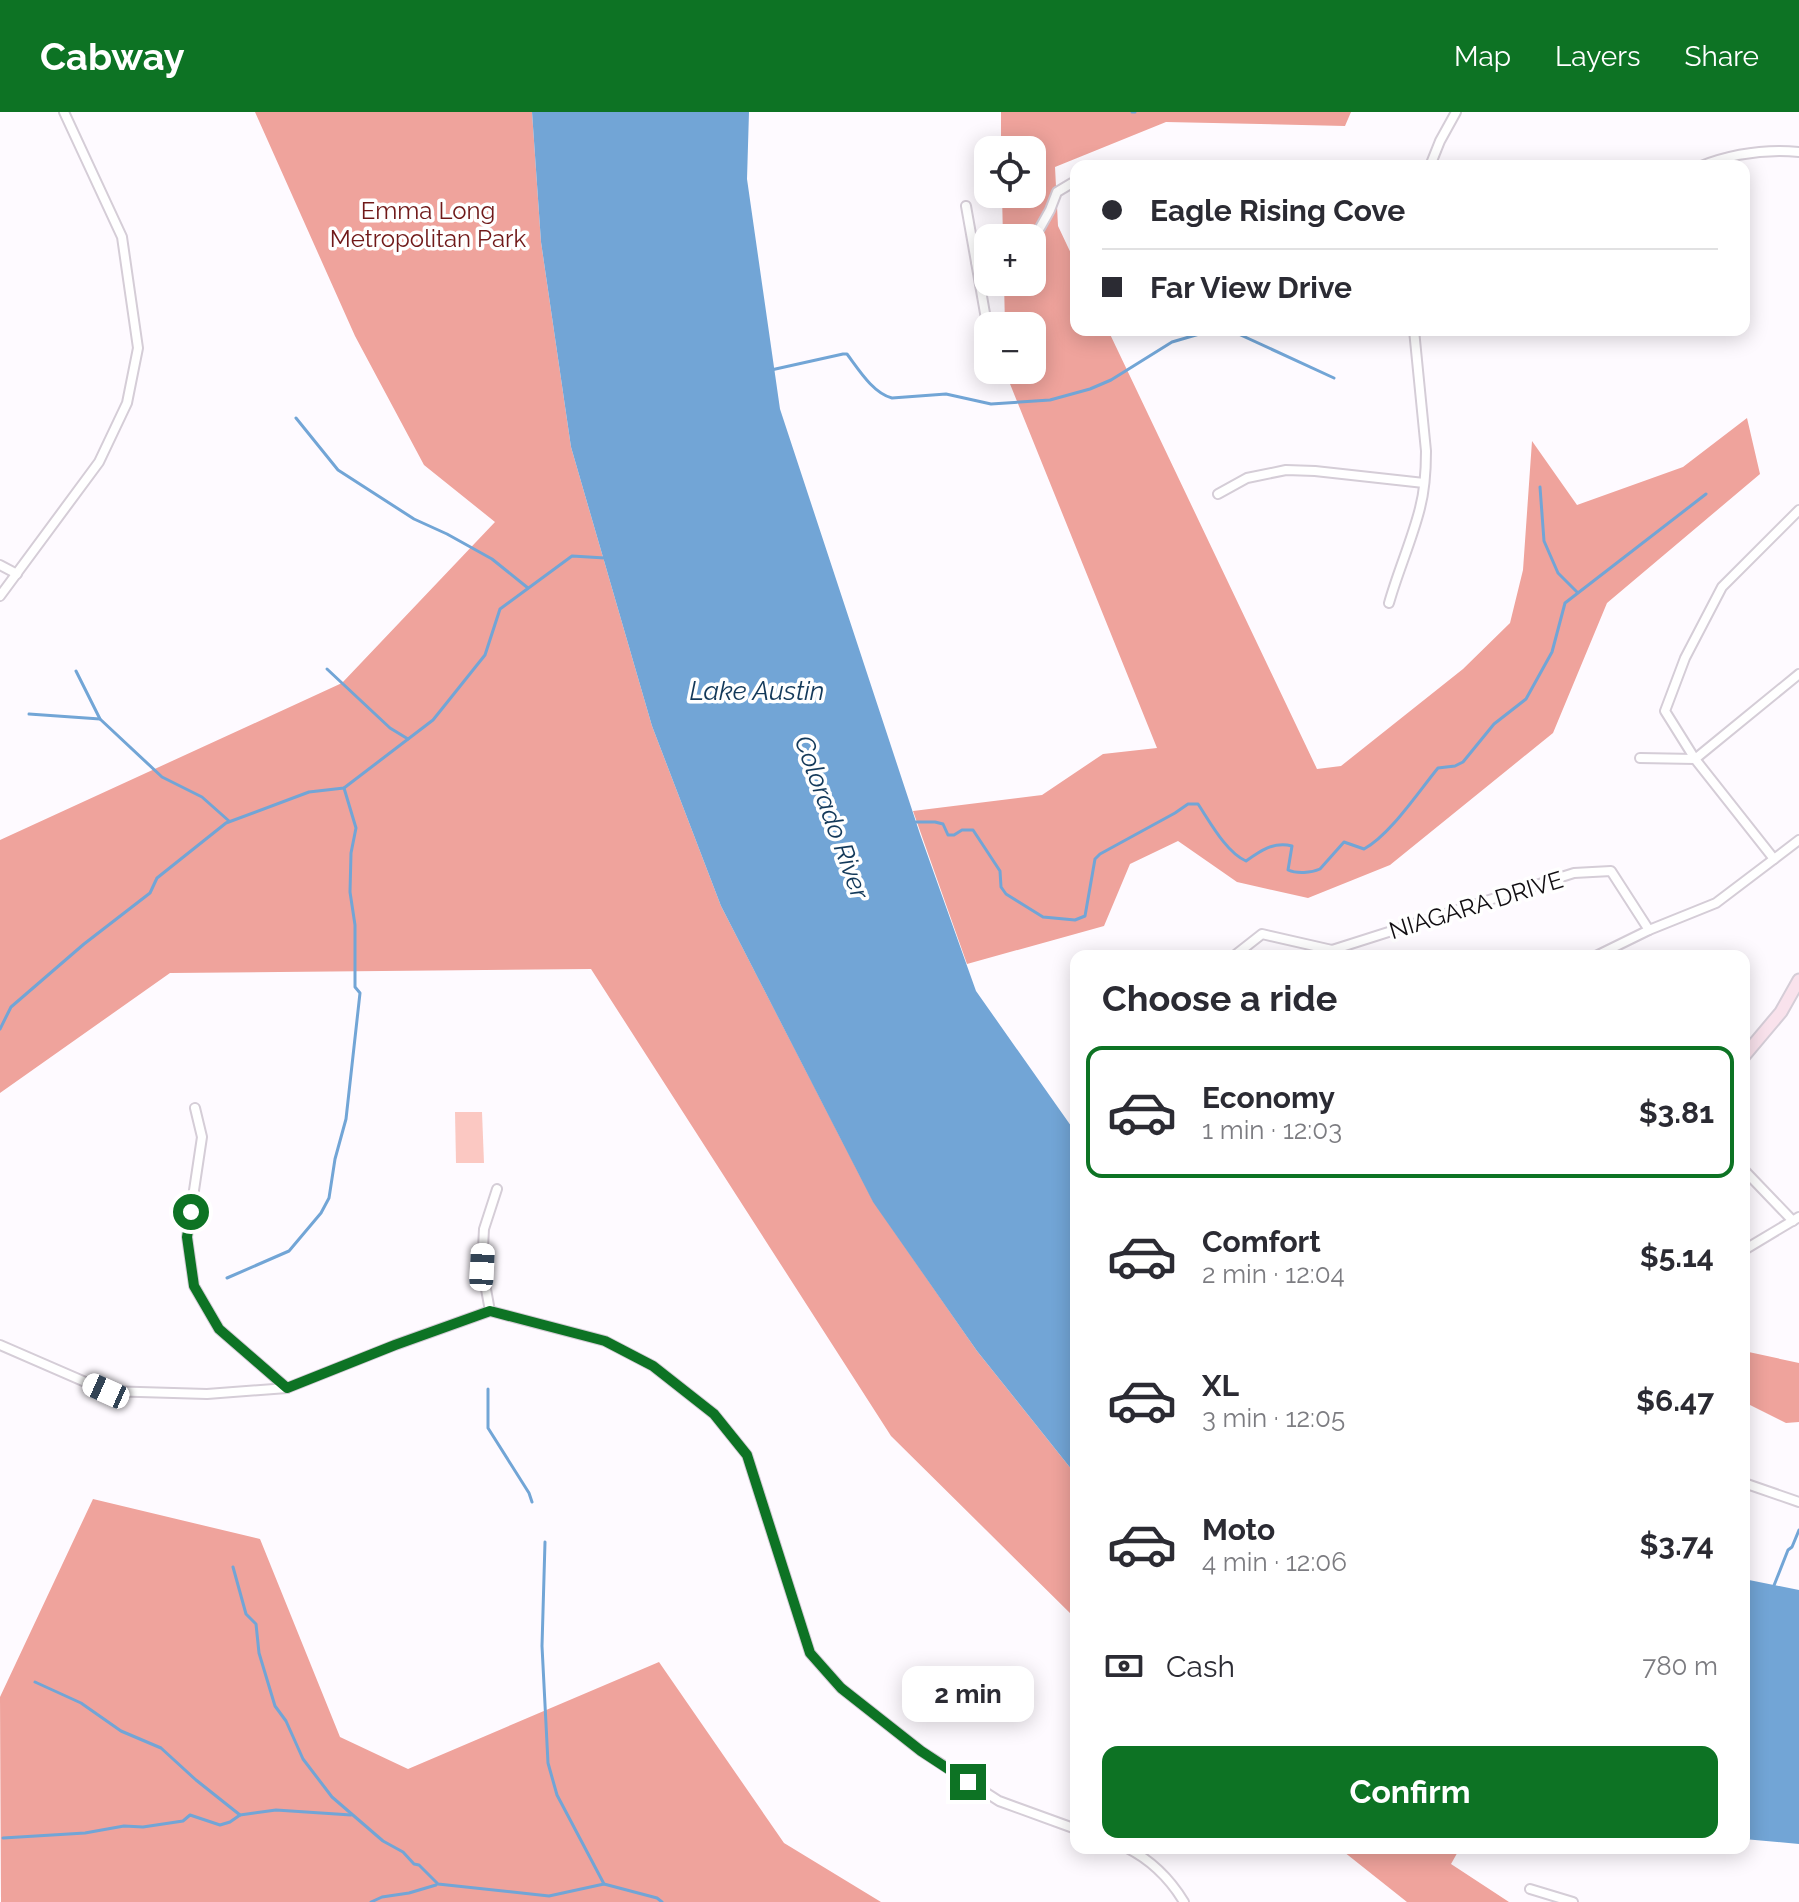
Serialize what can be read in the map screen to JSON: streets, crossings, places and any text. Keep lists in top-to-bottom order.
{
  "streets": {
    "street": ["NIAGARA DRIVE"]
  },
  "water": ["Lake Austin", "Colorado River"],
  "parks": ["Emma Long Metropolitan Park"],
  "page": {
    "header": "Cabway",
    "nav": ["Map", "Layers", "Share"],
    "map_buttons": ["+", "−"],
    "banner": ["Eagle Rising Cove", "Far View Drive"],
    "heading": "Choose a ride",
    "list": [
      {
        "name": "Economy",
        "note": "1 min · 12:03",
        "value": "$3.81"
      },
      {
        "name": "Comfort",
        "note": "2 min · 12:04",
        "value": "$5.14"
      },
      {
        "name": "XL",
        "note": "3 min · 12:05",
        "value": "$6.47"
      },
      {
        "name": "Moto",
        "note": "4 min · 12:06",
        "value": "$3.74"
      }
    ],
    "pay": ["Cash", "780 m"],
    "bubble": "2 min",
    "buttons": "Confirm"
  }
}
